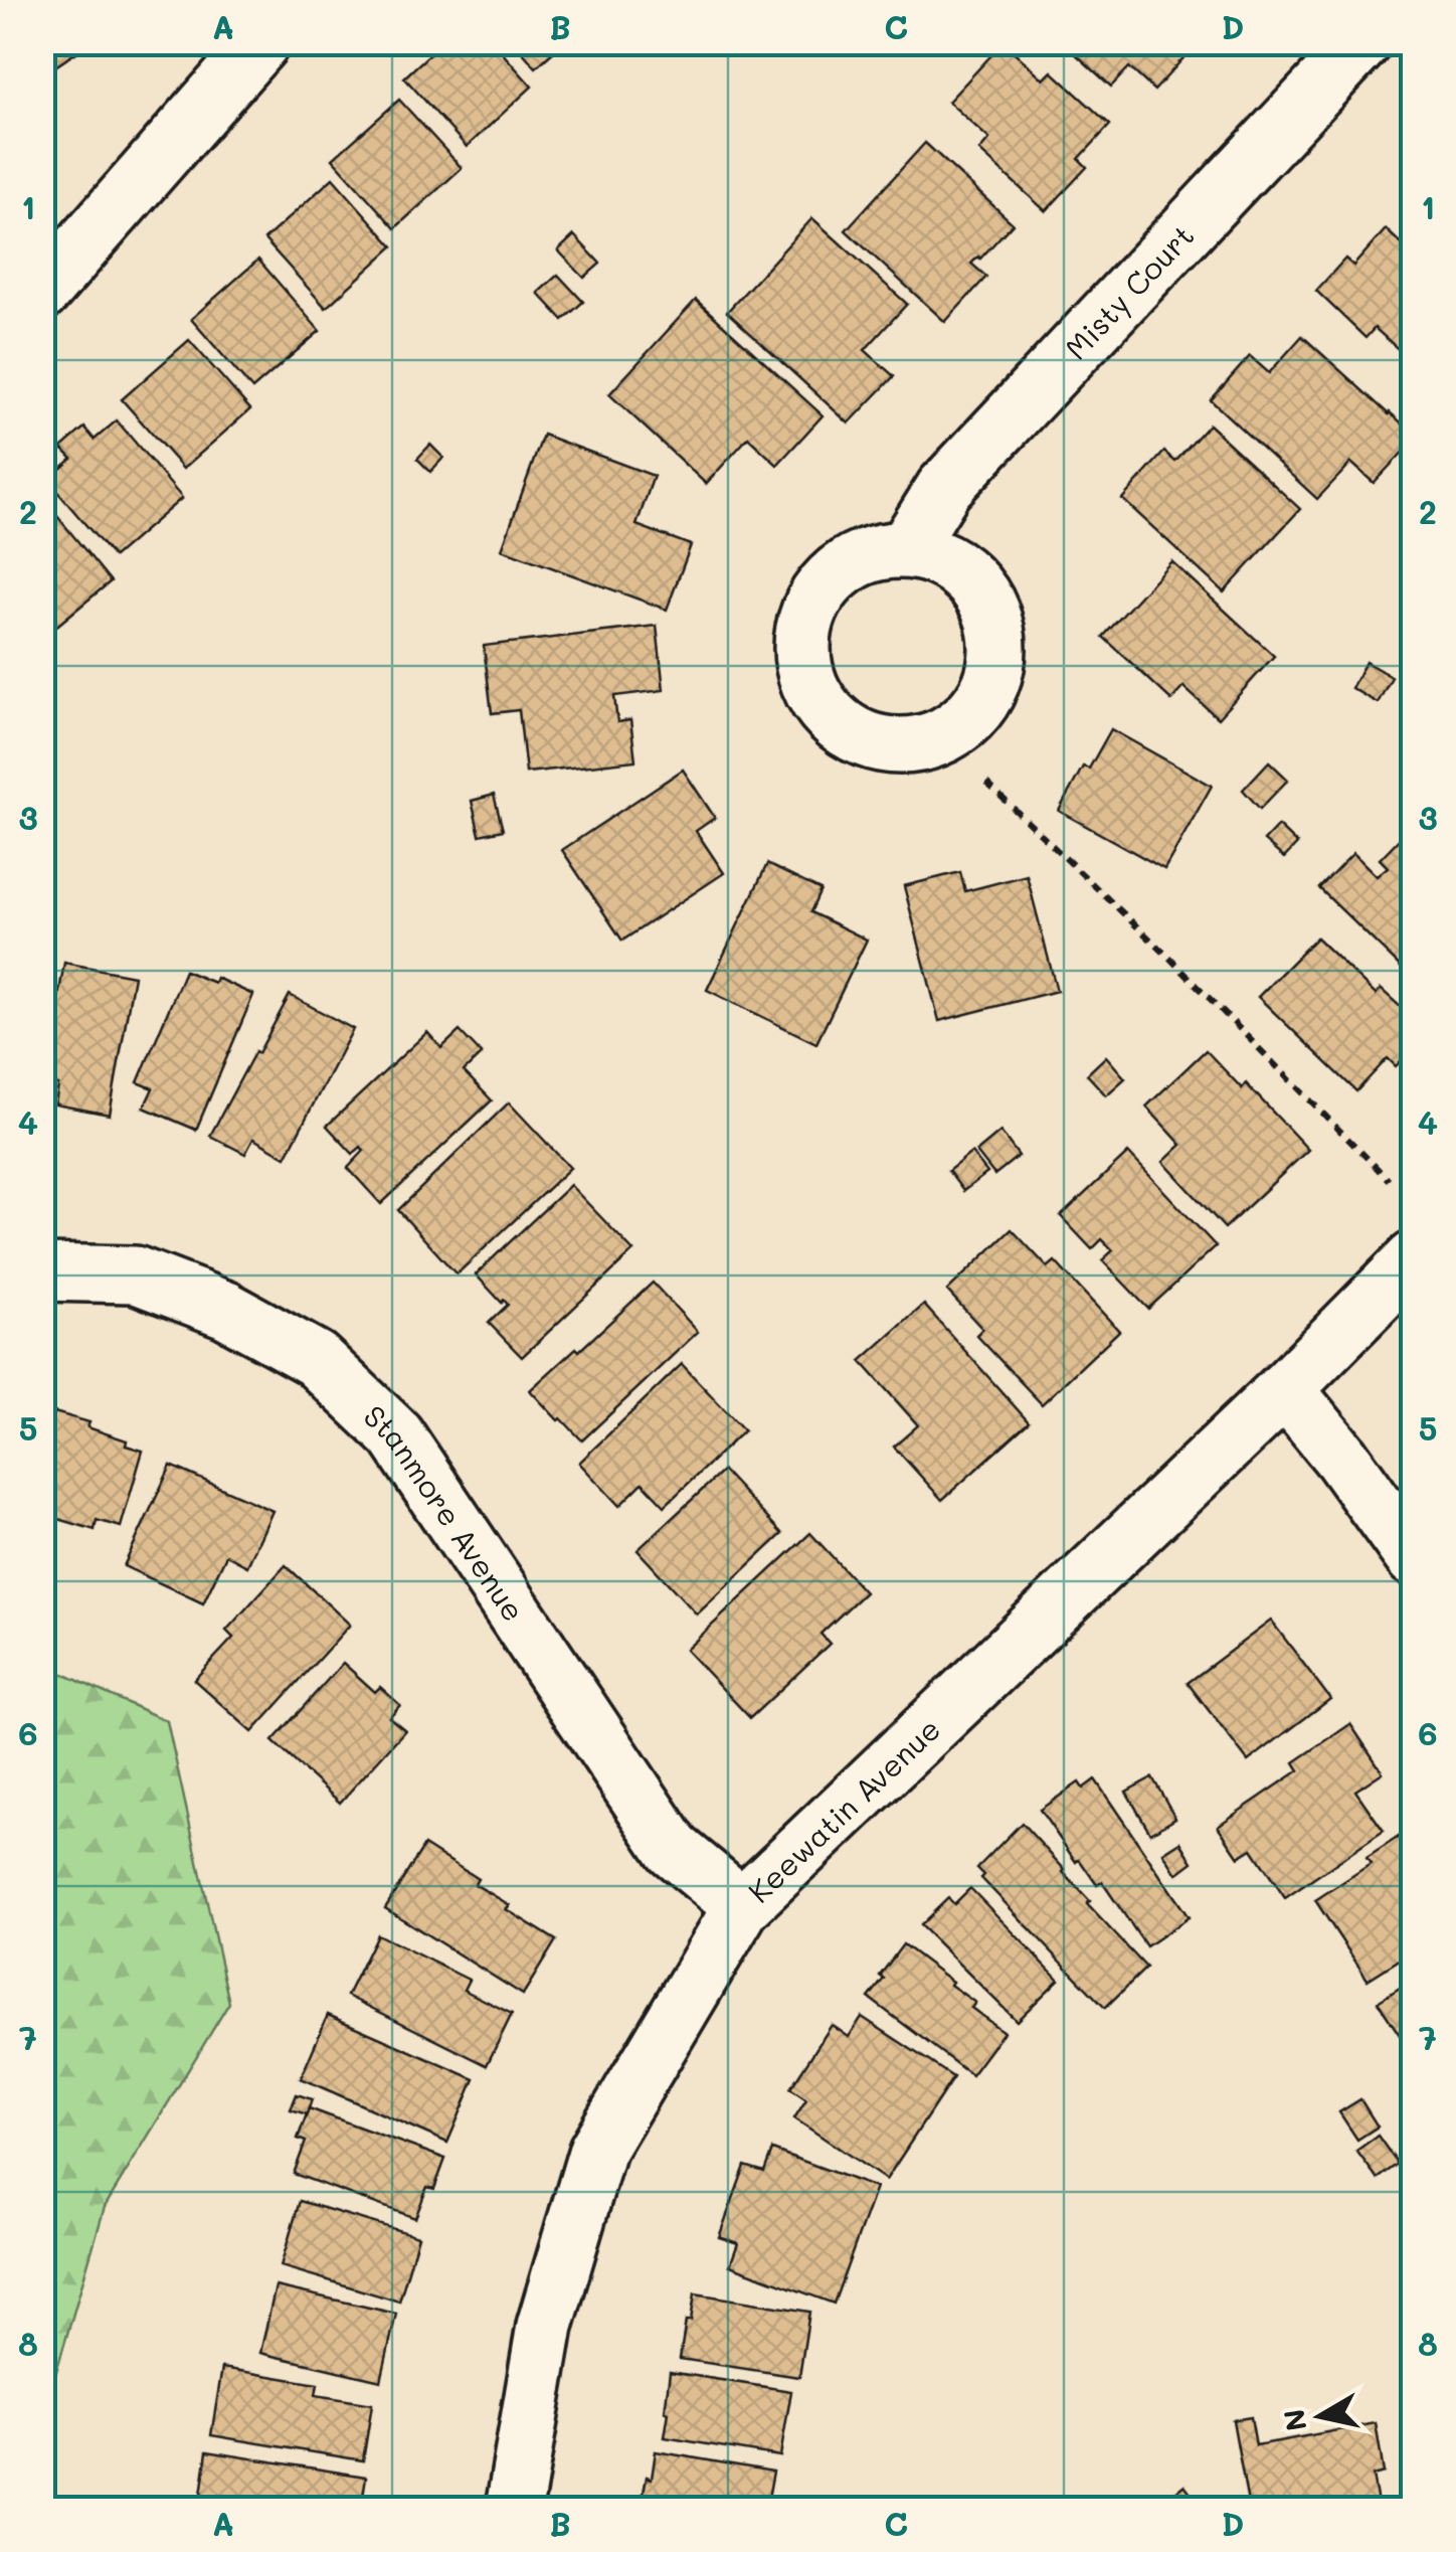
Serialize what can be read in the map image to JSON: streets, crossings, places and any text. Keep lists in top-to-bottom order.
{
  "streets": {
    "street": ["Misty Court", "Stanmore Avenue", "Keewatin Avenue"]
  },
  "crossings": [
    ["Stanmore Avenue", "Keewatin Avenue"]
  ],
  "north": "left",
  "grid": {
    "columns": [
      "A",
      "B",
      "C",
      "D"
    ],
    "rows": [
      "1",
      "2",
      "3",
      "4",
      "5",
      "6",
      "7",
      "8"
    ]
  }
}
